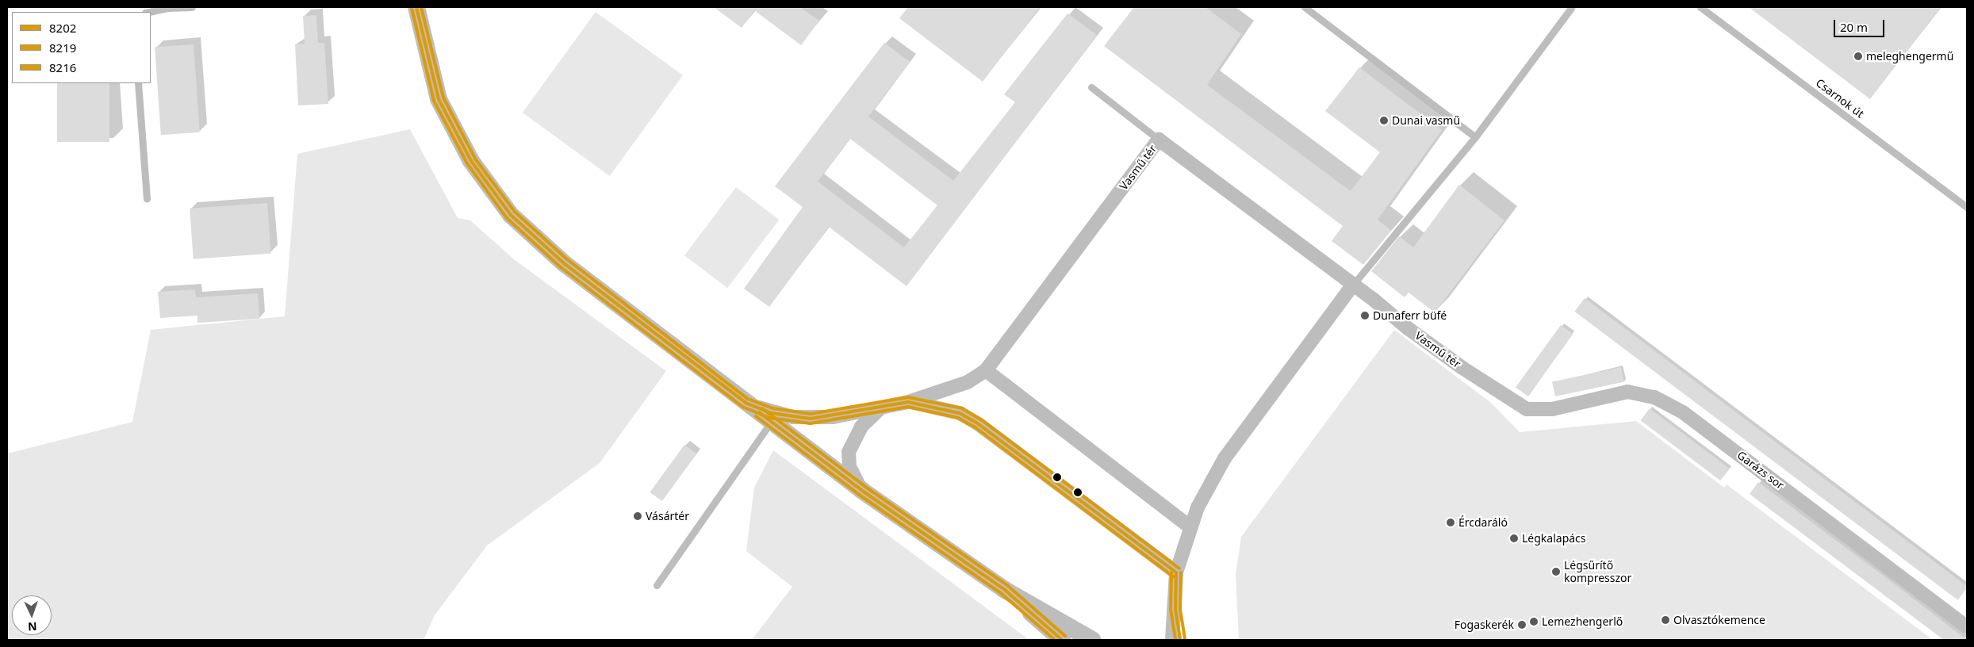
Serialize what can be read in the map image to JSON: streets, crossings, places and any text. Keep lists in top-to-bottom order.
{
  "streets": {
    "street": ["Vasmű tér", "Garázs sor"],
    "lane": ["Csarnok út"]
  },
  "crossings": [
    ["Vasmű tér", "Garázs sor"]
  ],
  "places": [
    "meleghengermű",
    "Dunai vasmű",
    "Dunaferr büfé",
    "Vásártér",
    "Ércdaráló",
    "Légkalapács",
    "Légsűrítő kompresszor",
    "Olvasztókemence",
    "Lemezhengerlő",
    "Fogaskerék"
  ],
  "lines": ["transit line 8202", "transit line 8216", "transit line 8219"],
  "legend": ["8202", "8219", "8216"],
  "scale_bar": "20 m",
  "north": "bottom"
}
